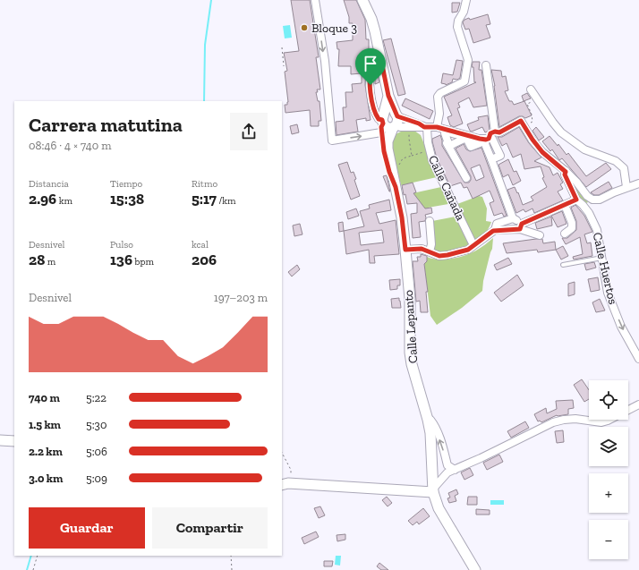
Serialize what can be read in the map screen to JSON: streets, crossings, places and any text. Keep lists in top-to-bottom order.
{
  "streets": {
    "street": ["Calle Cañada", "Calle Huertos", "Calle Lepanto"]
  },
  "one_way": ["Calle Huertos"],
  "places": ["Bloque 3"],
  "page": {
    "heading": ["Carrera matutina", "08:46 · 4 × 740 m"],
    "stats": [
      ["Distancia", "2.96 km"],
      ["Tiempo", "15:38"],
      ["Ritmo", "5:17 /km"],
      ["Desnivel", "28 m"],
      ["Pulso", "136 bpm"],
      ["kcal", "206"]
    ],
    "chart": ["Desnivel", "197–203 m"],
    "map_buttons": ["+", "−"],
    "list": [
      {
        "name": "740 m",
        "note": "5:22"
      },
      {
        "name": "1.5 km",
        "note": "5:30"
      },
      {
        "name": "2.2 km",
        "note": "5:06"
      },
      {
        "name": "3.0 km",
        "note": "5:09"
      }
    ],
    "buttons": ["Guardar", "Compartir"]
  }
}
